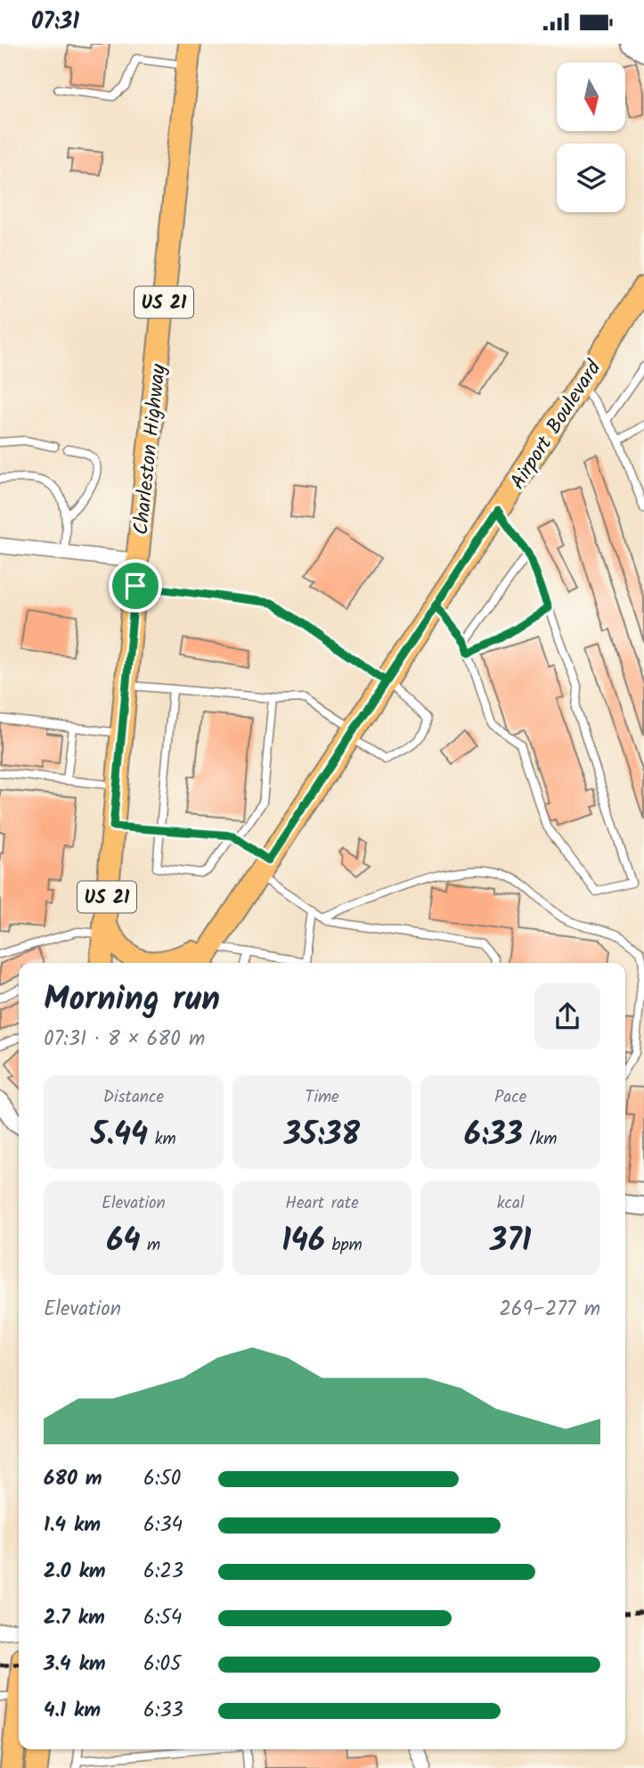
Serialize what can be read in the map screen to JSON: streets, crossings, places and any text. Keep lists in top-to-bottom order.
{
  "streets": {
    "main road": ["US 21", "Airport Boulevard", "Charleston Highway"]
  },
  "north": "bottom",
  "page": {
    "status": "07:31",
    "heading": ["Morning run", "07:31 · 8 × 680 m"],
    "stats": [
      ["Distance", "5.44 km"],
      ["Time", "35:38"],
      ["Pace", "6:33 /km"],
      ["Elevation", "64 m"],
      ["Heart rate", "146 bpm"],
      ["kcal", "371"]
    ],
    "chart": ["Elevation", "269–277 m"],
    "list": [
      {
        "name": "680 m",
        "note": "6:50"
      },
      {
        "name": "1.4 km",
        "note": "6:34"
      },
      {
        "name": "2.0 km",
        "note": "6:23"
      },
      {
        "name": "2.7 km",
        "note": "6:54"
      },
      {
        "name": "3.4 km",
        "note": "6:05"
      },
      {
        "name": "4.1 km",
        "note": "6:33"
      }
    ]
  }
}
